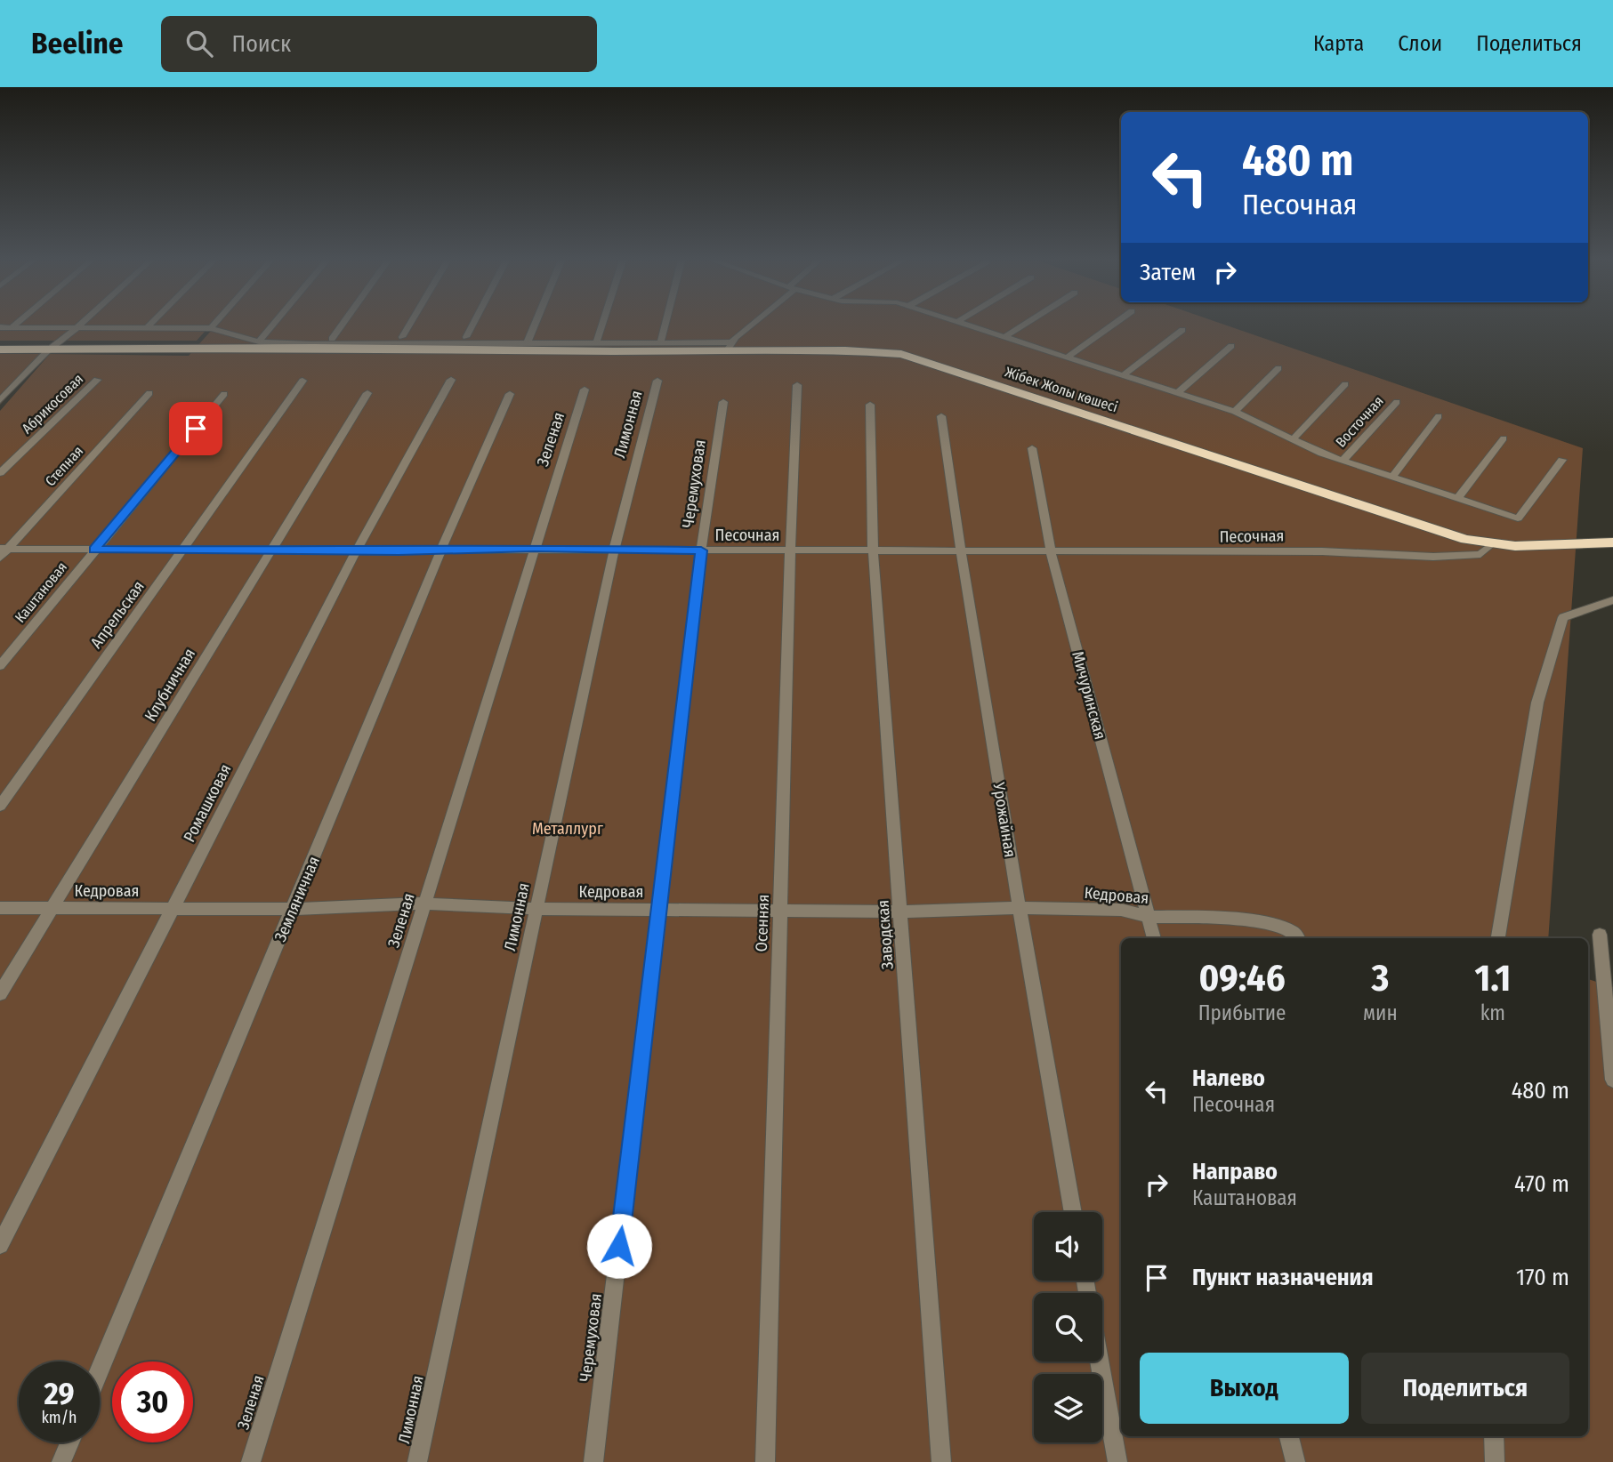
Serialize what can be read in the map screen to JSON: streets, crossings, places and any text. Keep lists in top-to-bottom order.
{
  "streets": {
    "highway": ["Жібек Жолы көшесі"],
    "street": [
      "Абрикосовая",
      "Восточная",
      "Лимонная",
      "Зеленая",
      "Степная",
      "Черемуховая",
      "Песочная",
      "Каштановая",
      "Апрельская",
      "Клубничная",
      "Мичуринская",
      "Ромашковая",
      "Урожайная",
      "Кедровая",
      "Земляничная",
      "Осенняя",
      "Заводская"
    ]
  },
  "crossings": [
    ["Жібек Жолы көшесі", "Песочная"],
    ["Лимонная", "Песочная"],
    ["Лимонная", "Кедровая"],
    ["Зеленая", "Песочная"],
    ["Зеленая", "Кедровая"],
    ["Степная", "Песочная"],
    ["Черемуховая", "Песочная"],
    ["Черемуховая", "Кедровая"],
    ["Песочная", "Каштановая"],
    ["Песочная", "Апрельская"],
    ["Песочная", "Клубничная"],
    ["Песочная", "Мичуринская"],
    ["Песочная", "Ромашковая"],
    ["Песочная", "Урожайная"],
    ["Песочная", "Земляничная"],
    ["Песочная", "Осенняя"],
    ["Песочная", "Заводская"],
    ["Клубничная", "Кедровая"],
    ["Мичуринская", "Кедровая"],
    ["Ромашковая", "Кедровая"],
    ["Урожайная", "Кедровая"],
    ["Кедровая", "Земляничная"],
    ["Кедровая", "Осенняя"],
    ["Кедровая", "Заводская"]
  ],
  "parks": ["Металлург"],
  "page": {
    "header": "Beeline",
    "search": "Поиск",
    "nav": ["Карта", "Слои", "Поделиться"],
    "turn": ["480 m", "Песочная"],
    "then": "Затем",
    "eta": [
      "09:46",
      "Прибытие",
      "3",
      "мин",
      "1.1",
      "km"
    ],
    "list": [
      {
        "name": "Налево",
        "note": "Песочная",
        "value": "480 m"
      },
      {
        "name": "Направо",
        "note": "Каштановая",
        "value": "470 m"
      },
      {
        "name": "Пункт назначения",
        "value": "170 m"
      }
    ],
    "buttons": ["Выход", "Поделиться"],
    "speed": "29 km/h",
    "limit": "30"
  }
}
